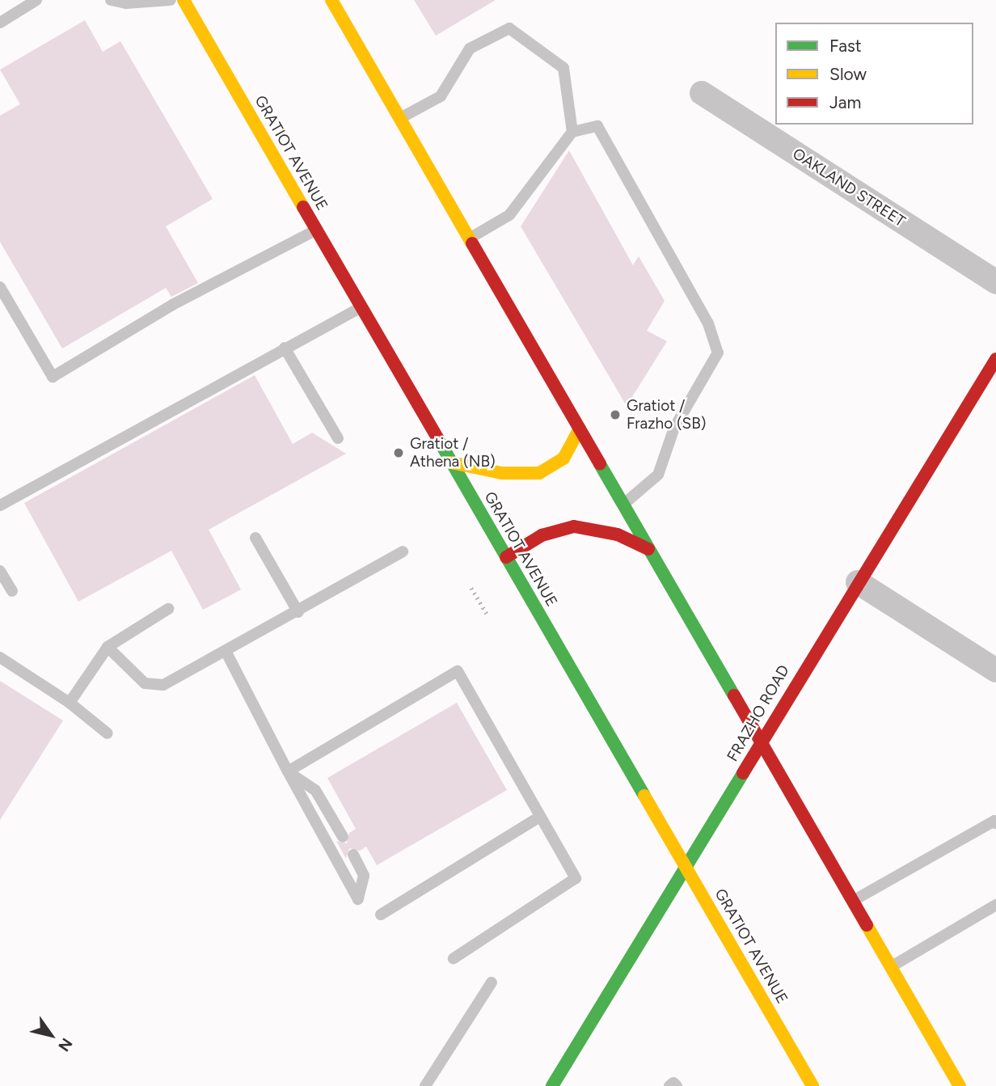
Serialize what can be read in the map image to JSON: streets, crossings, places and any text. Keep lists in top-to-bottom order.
{
  "streets": {
    "main road": ["GRATIOT AVENUE", "FRAZHO ROAD"],
    "street": ["OAKLAND STREET"]
  },
  "crossings": [
    ["GRATIOT AVENUE", "FRAZHO ROAD"]
  ],
  "places": ["Gratiot / Frazho (SB)", "Gratiot / Athena (NB)"],
  "legend": ["Fast", "Slow", "Jam"],
  "north": "bottom right"
}
